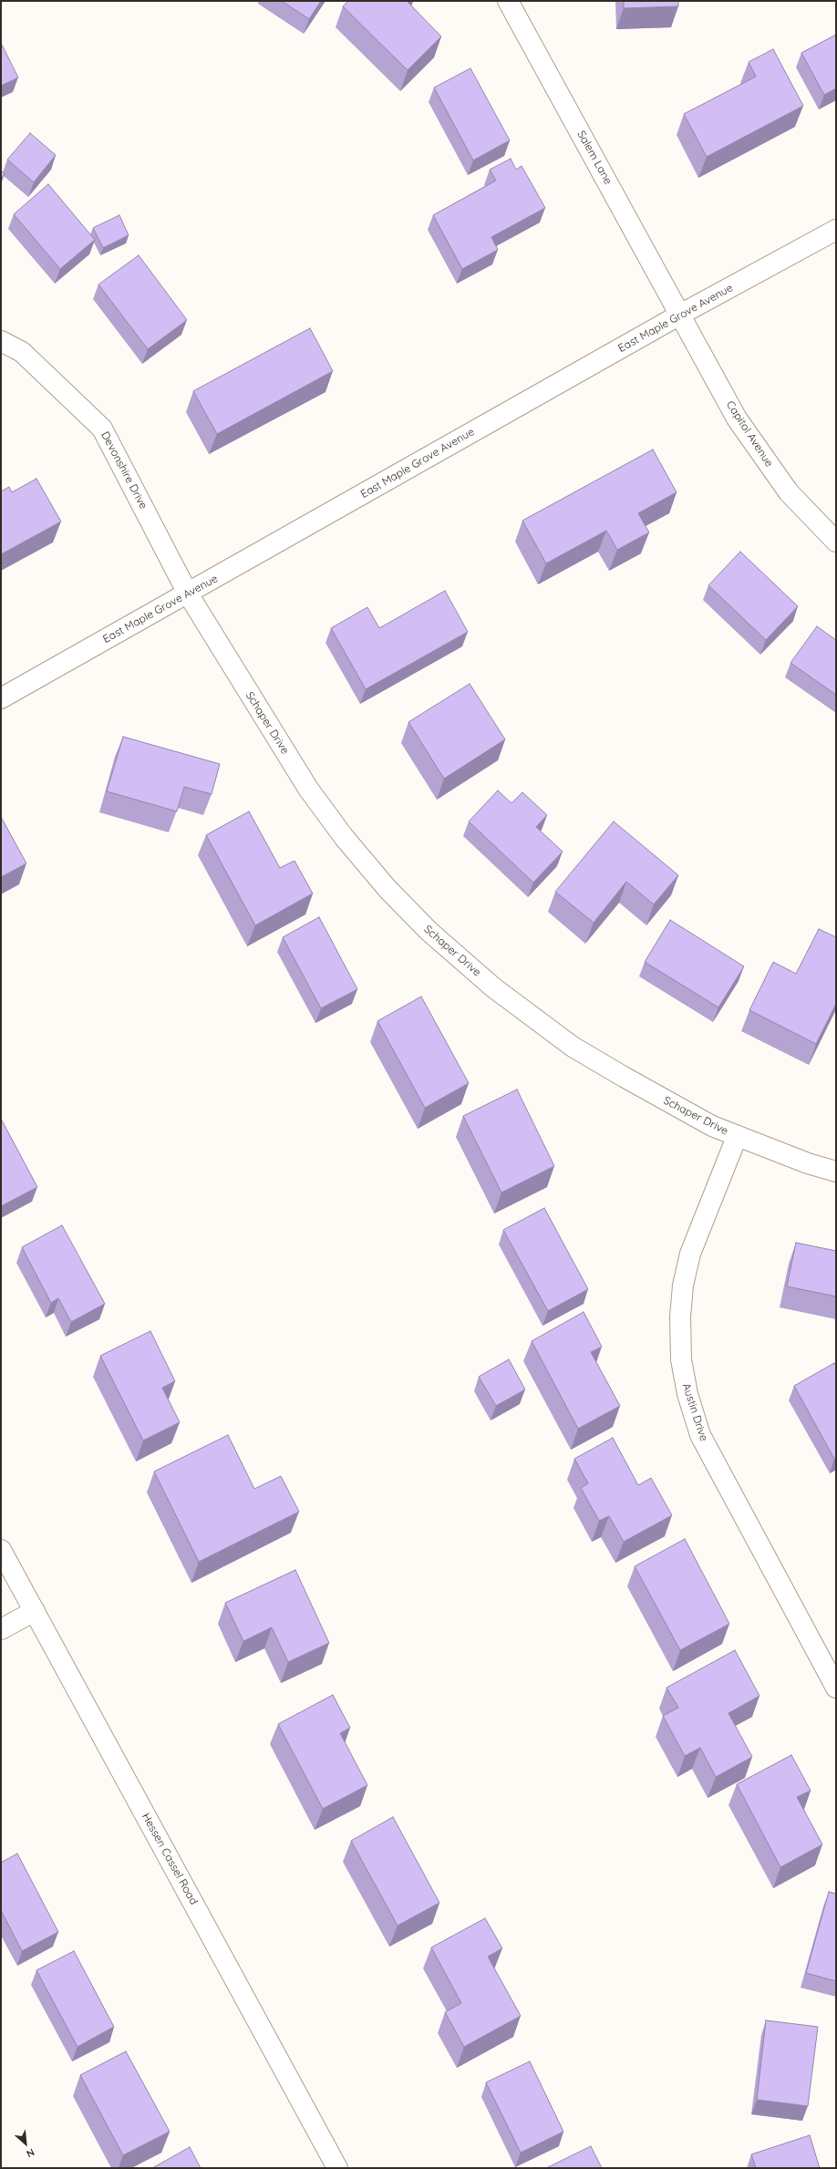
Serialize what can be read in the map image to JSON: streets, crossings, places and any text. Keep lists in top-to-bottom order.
{
  "streets": {
    "street": [
      "Salem Lane",
      "East Maple Grove Avenue",
      "Capitol Avenue",
      "Devonshire Drive",
      "Schaper Drive",
      "Austin Drive",
      "Hessen Cassel Road"
    ]
  },
  "crossings": [
    ["Salem Lane", "East Maple Grove Avenue"],
    ["Salem Lane", "Capitol Avenue"],
    ["East Maple Grove Avenue", "Capitol Avenue"],
    ["East Maple Grove Avenue", "Devonshire Drive"],
    ["East Maple Grove Avenue", "Schaper Drive"],
    ["Devonshire Drive", "Schaper Drive"],
    ["Schaper Drive", "Austin Drive"]
  ],
  "north": "bottom right"
}
